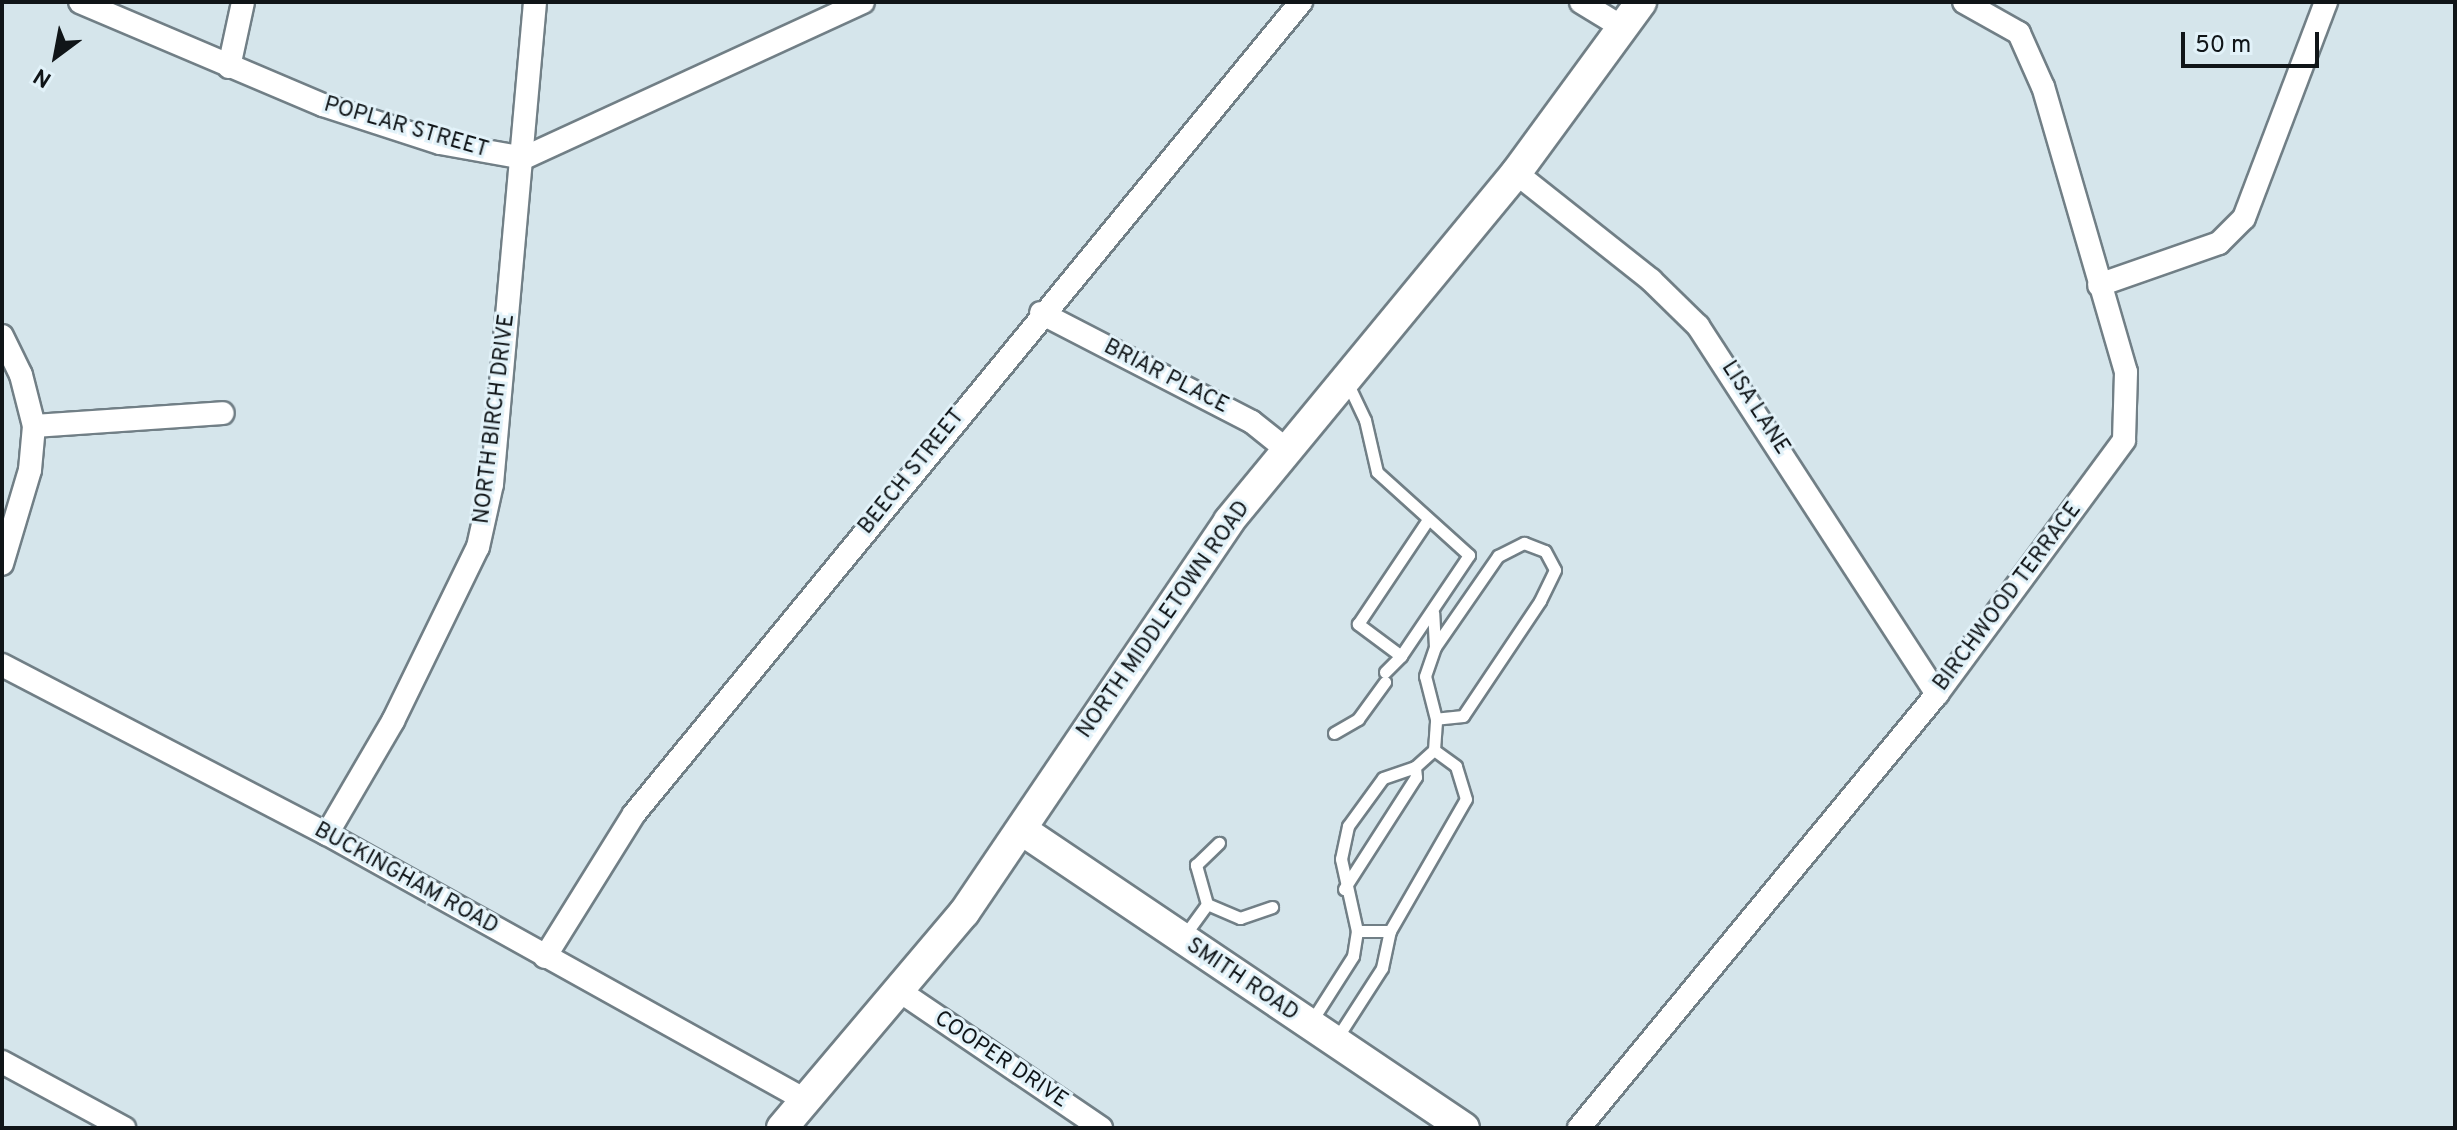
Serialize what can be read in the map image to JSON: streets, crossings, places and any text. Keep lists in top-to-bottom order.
{
  "streets": {
    "street": [
      "POPLAR STREET",
      "BRIAR PLACE",
      "LISA LANE",
      "NORTH BIRCH DRIVE",
      "BEECH STREET",
      "BIRCHWOOD TERRACE",
      "NORTH MIDDLETOWN ROAD",
      "BUCKINGHAM ROAD",
      "SMITH ROAD",
      "COOPER DRIVE"
    ]
  },
  "crossings": [
    ["POPLAR STREET", "NORTH BIRCH DRIVE"],
    ["BRIAR PLACE", "BEECH STREET"],
    ["BRIAR PLACE", "NORTH MIDDLETOWN ROAD"],
    ["LISA LANE", "BIRCHWOOD TERRACE"],
    ["LISA LANE", "NORTH MIDDLETOWN ROAD"],
    ["NORTH BIRCH DRIVE", "BUCKINGHAM ROAD"],
    ["BEECH STREET", "BUCKINGHAM ROAD"],
    ["NORTH MIDDLETOWN ROAD", "BUCKINGHAM ROAD"],
    ["NORTH MIDDLETOWN ROAD", "SMITH ROAD"],
    ["NORTH MIDDLETOWN ROAD", "COOPER DRIVE"]
  ],
  "scale_bar": "50 m",
  "north": "bottom left"
}
